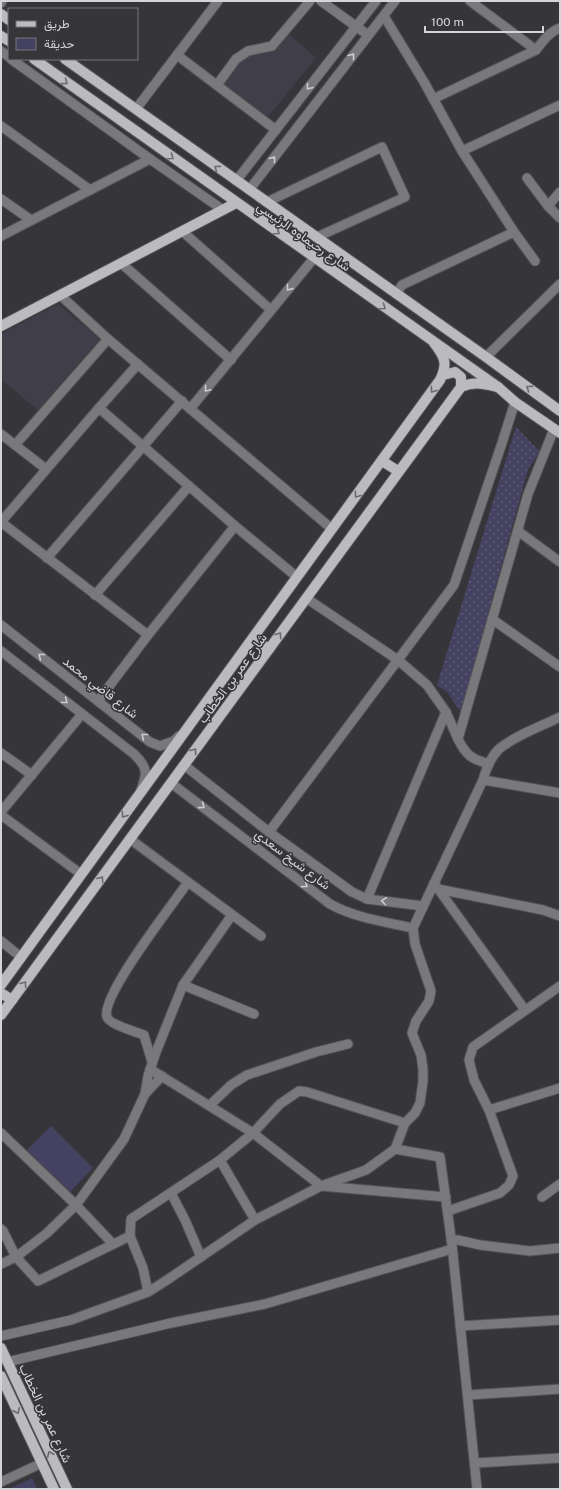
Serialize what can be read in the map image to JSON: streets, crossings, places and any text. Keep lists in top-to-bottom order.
{
  "streets": {
    "main road": ["شارع رحيماوه الرئيسي", "شارع عمر بن الخطاب"],
    "street": ["شارع قاضي محمد", "شارع شيخ سعدي"]
  },
  "crossings": [
    ["شارع عمر بن الخطاب", "شارع قاضي محمد"],
    ["شارع عمر بن الخطاب", "شارع شيخ سعدي"]
  ],
  "legend": ["طريق", "حديقة"],
  "scale_bar": "100 m"
}
